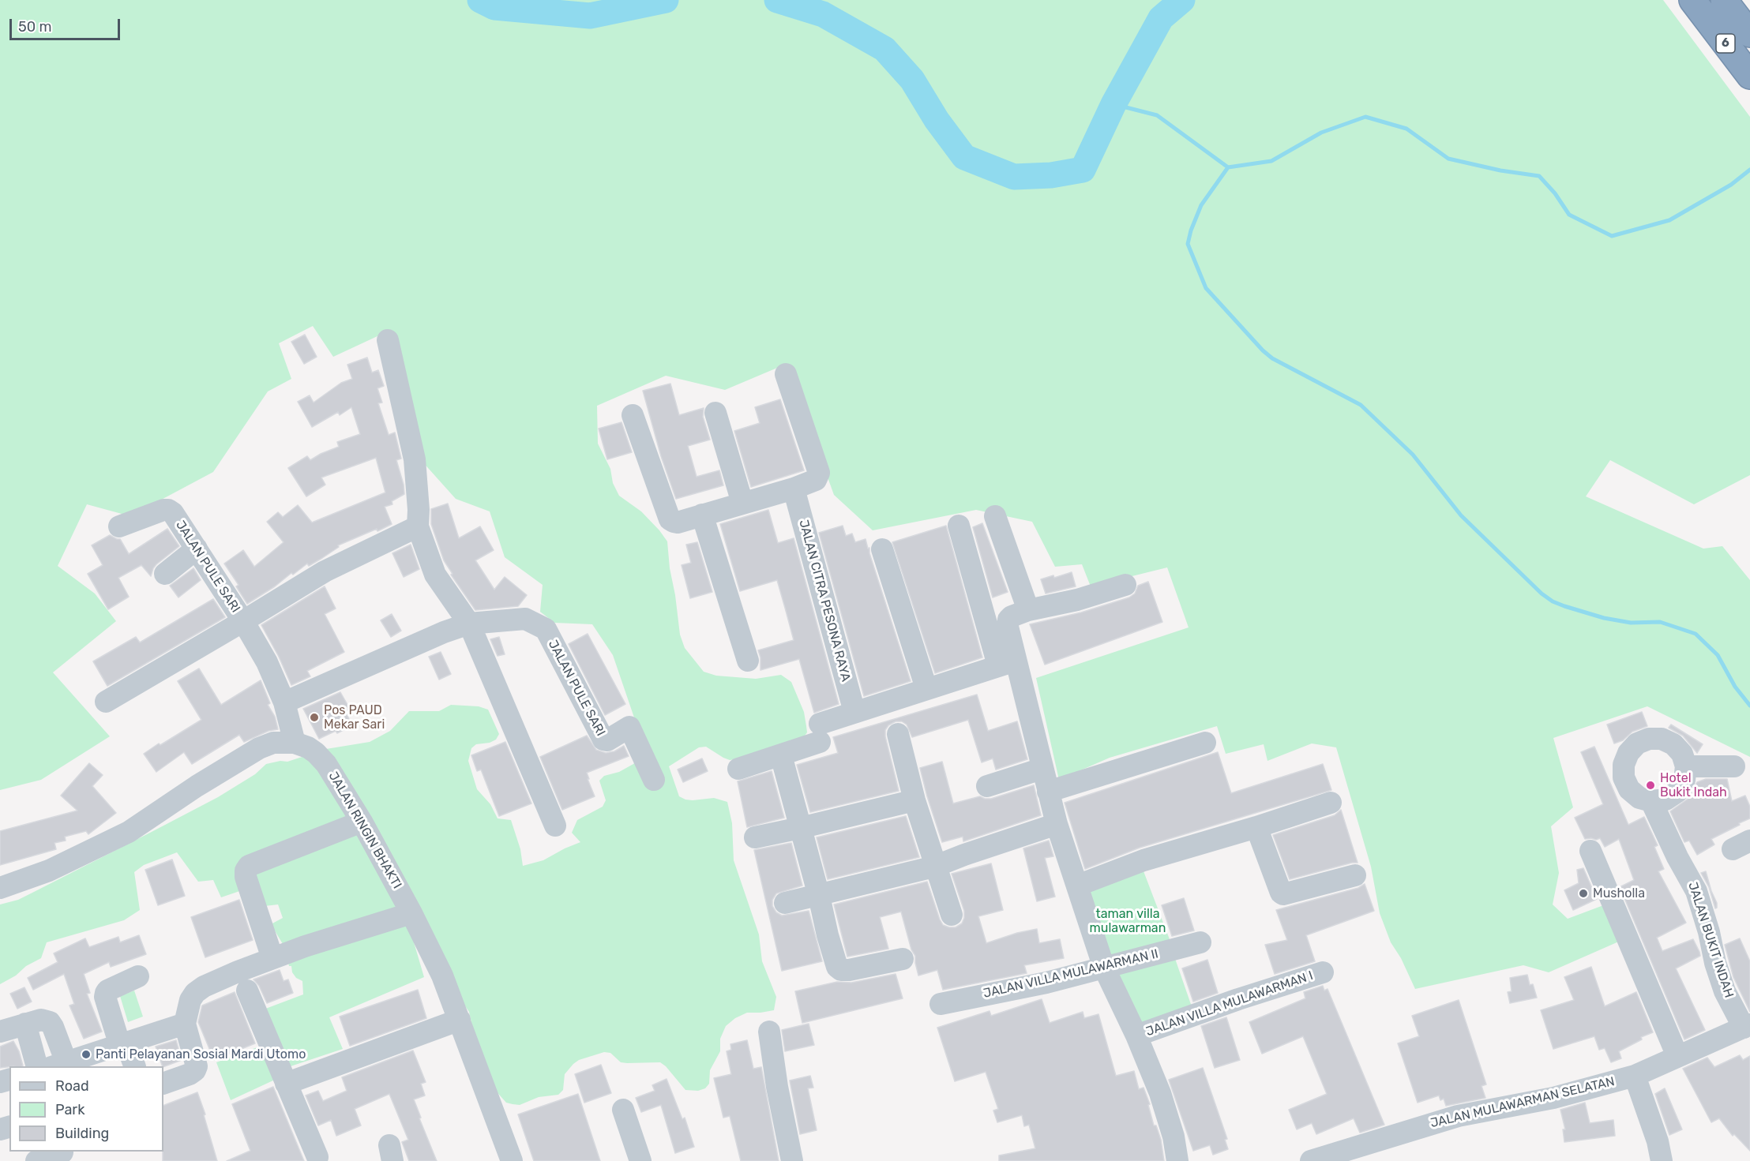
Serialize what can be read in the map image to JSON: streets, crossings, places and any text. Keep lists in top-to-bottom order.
{
  "streets": {
    "highway": ["6"],
    "street": [
      "JALAN PULE SARI",
      "JALAN CITRA PESONA RAYA",
      "JALAN RINGIN BHAKTI",
      "JALAN BUKIT INDAH",
      "JALAN VILLA MULAWARMAN II",
      "JALAN VILLA MULAWARMAN I",
      "JALAN MULAWARMAN SELATAN"
    ]
  },
  "crossings": [
    ["JALAN PULE SARI", "JALAN RINGIN BHAKTI"],
    ["JALAN BUKIT INDAH", "JALAN MULAWARMAN SELATAN"]
  ],
  "parks": ["taman villa mulawarman"],
  "places": [
    "Pos PAUD Mekar Sari",
    "Hotel Bukit Indah",
    "Musholla",
    "Panti Pelayanan Sosial Mardi Utomo"
  ],
  "legend": ["Road", "Park", "Building"],
  "scale_bar": "50 m"
}
